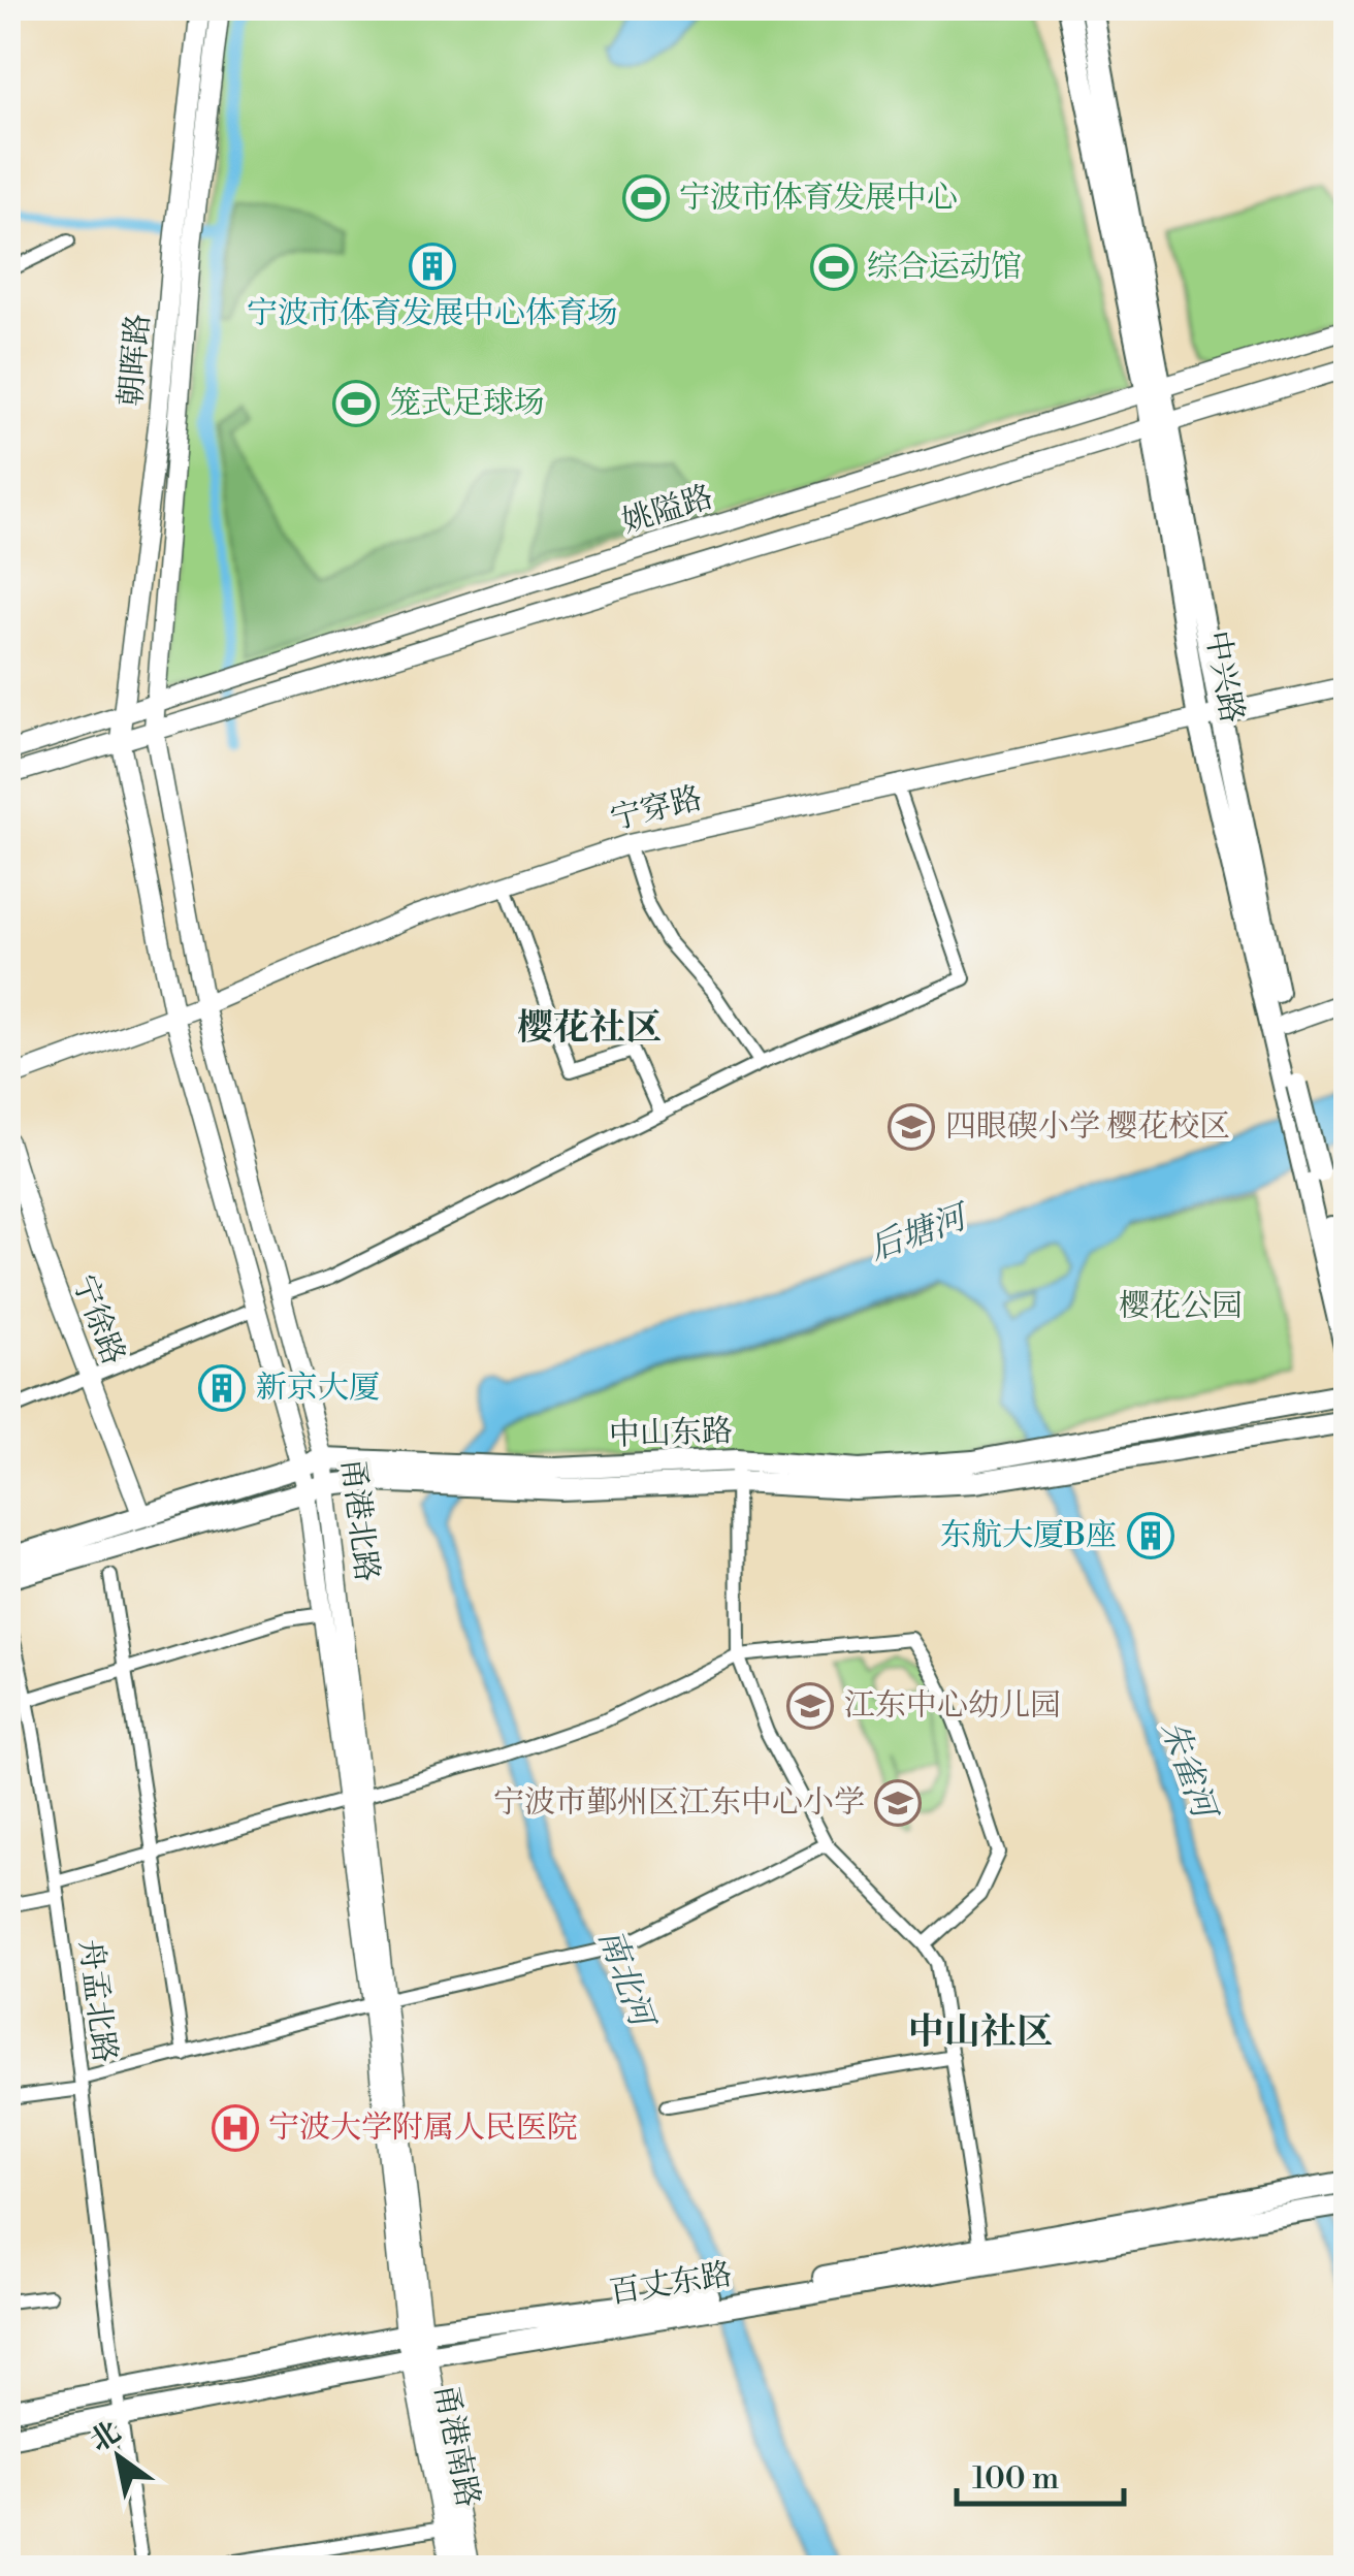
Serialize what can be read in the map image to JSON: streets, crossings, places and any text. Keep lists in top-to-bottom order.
{
  "streets": {
    "main road": [
      "朝晖路",
      "姚隘路",
      "中兴路",
      "宁穿路",
      "宁徐路",
      "中山东路",
      "甬港北路",
      "百丈东路",
      "甬港南路"
    ],
    "street": ["舟孟北路"]
  },
  "crossings": [
    ["朝晖路", "姚隘路"],
    ["朝晖路", "甬港北路"],
    ["姚隘路", "中兴路"],
    ["姚隘路", "甬港北路"],
    ["中兴路", "宁穿路"],
    ["宁穿路", "甬港北路"],
    ["宁徐路", "中山东路"],
    ["中山东路", "甬港北路"],
    ["甬港北路", "百丈东路"],
    ["甬港北路", "甬港南路"],
    ["舟孟北路", "百丈东路"],
    ["百丈东路", "甬港南路"]
  ],
  "districts": ["樱花社区", "中山社区"],
  "water": ["后塘河", "朱雀河", "南北河"],
  "parks": ["樱花公园"],
  "places": {
    "sports": ["宁波市体育发展中心", "综合运动馆", "笼式足球场"],
    "building": ["宁波市体育发展中心体育场", "新京大厦", "东航大厦B座"],
    "school or university": ["四眼碶小学 樱花校区", "江东中心幼儿园", "宁波市鄞州区江东中心小学"],
    "hospital": ["宁波大学附属人民医院"]
  },
  "scale_bar": "100 m",
  "north": "top left"
}
